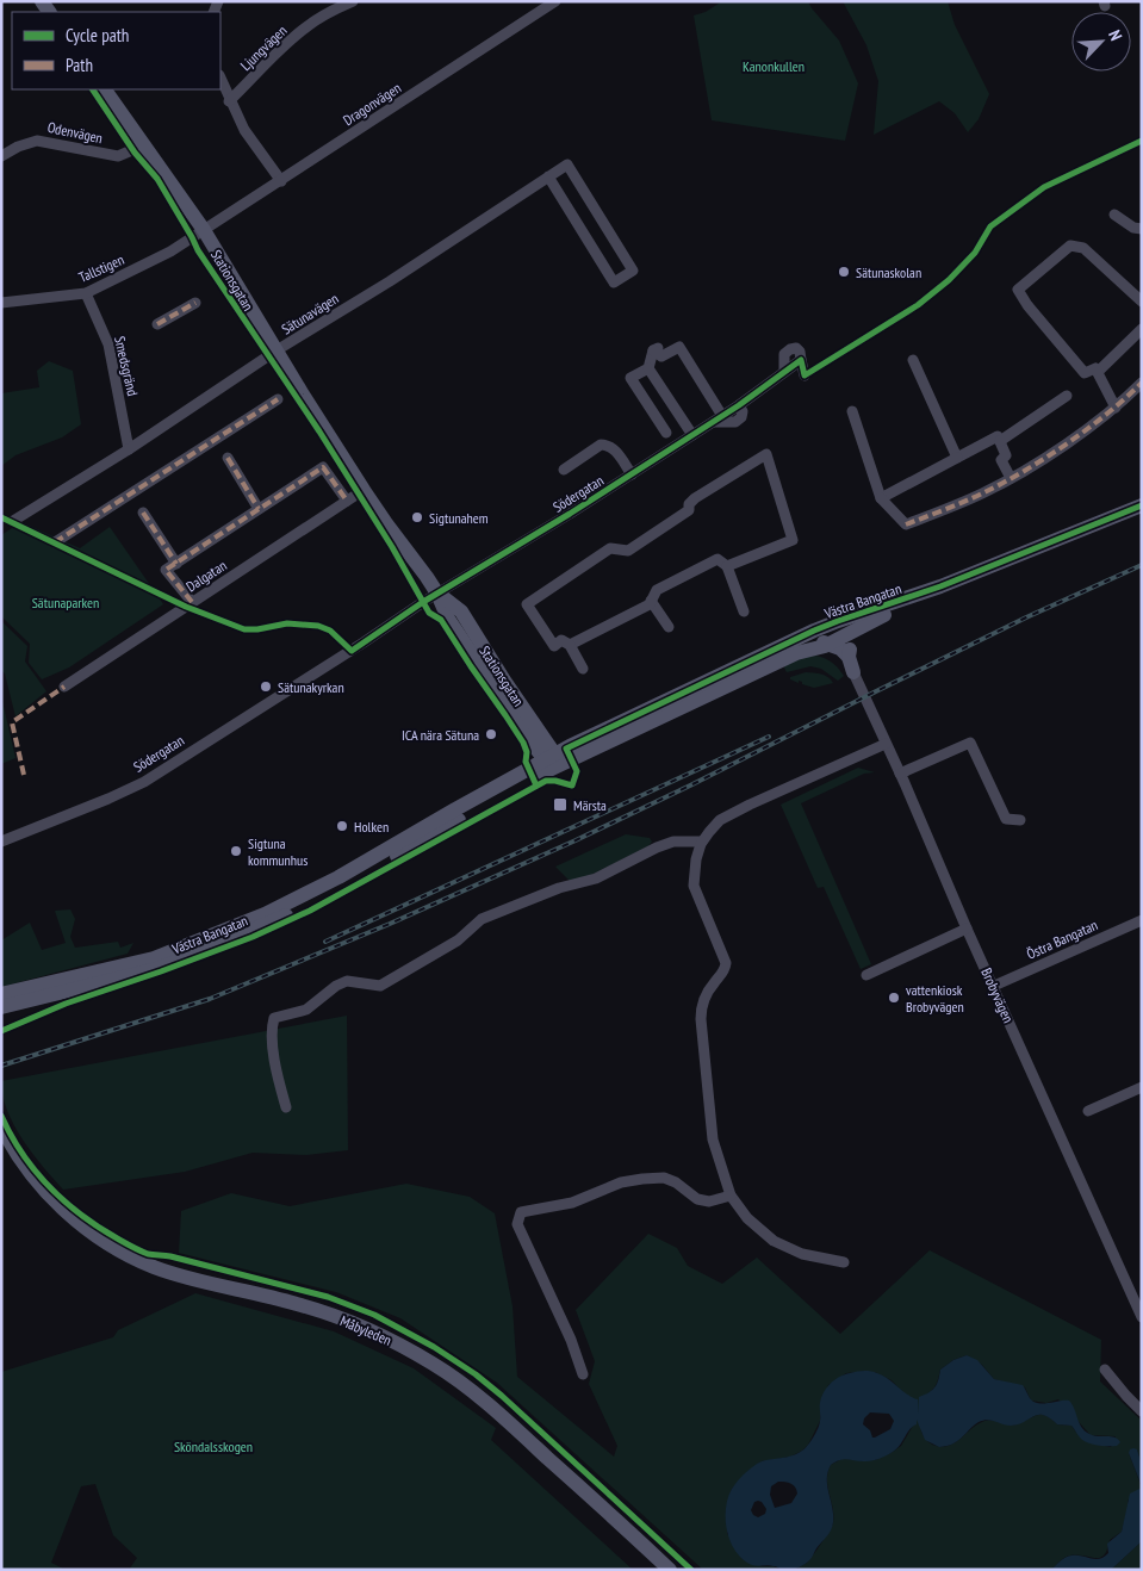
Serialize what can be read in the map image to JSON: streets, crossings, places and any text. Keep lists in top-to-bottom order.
{
  "streets": {
    "street": [
      "Ljungvägen",
      "Dragonvägen",
      "Odenvägen",
      "Tallstigen",
      "Stationsgatan",
      "Sätunavägen",
      "Smedsgränd",
      "Södergatan",
      "Dalgatan",
      "Västra Bangatan",
      "Östra Bangatan",
      "Brobyvägen",
      "Måbyleden"
    ]
  },
  "crossings": [
    ["Dragonvägen", "Tallstigen"],
    ["Dragonvägen", "Stationsgatan"],
    ["Odenvägen", "Stationsgatan"],
    ["Tallstigen", "Stationsgatan"],
    ["Tallstigen", "Smedsgränd"],
    ["Stationsgatan", "Sätunavägen"],
    ["Stationsgatan", "Södergatan"],
    ["Stationsgatan", "Dalgatan"],
    ["Stationsgatan", "Västra Bangatan"],
    ["Sätunavägen", "Smedsgränd"],
    ["Västra Bangatan", "Brobyvägen"],
    ["Östra Bangatan", "Brobyvägen"]
  ],
  "parks": ["Kanonkullen", "Sätunaparken", "Sköndalsskogen"],
  "places": {
    "other": [
      "Sätunaskolan",
      "Sigtunahem",
      "Sätunakyrkan",
      "ICA nära Sätuna",
      "Holken",
      "Sigtuna kommunhus",
      "vattenkiosk Brobyvägen"
    ],
    "transit": ["Märsta"]
  },
  "legend": ["Cycle path", "Path"],
  "north": "top right"
}
